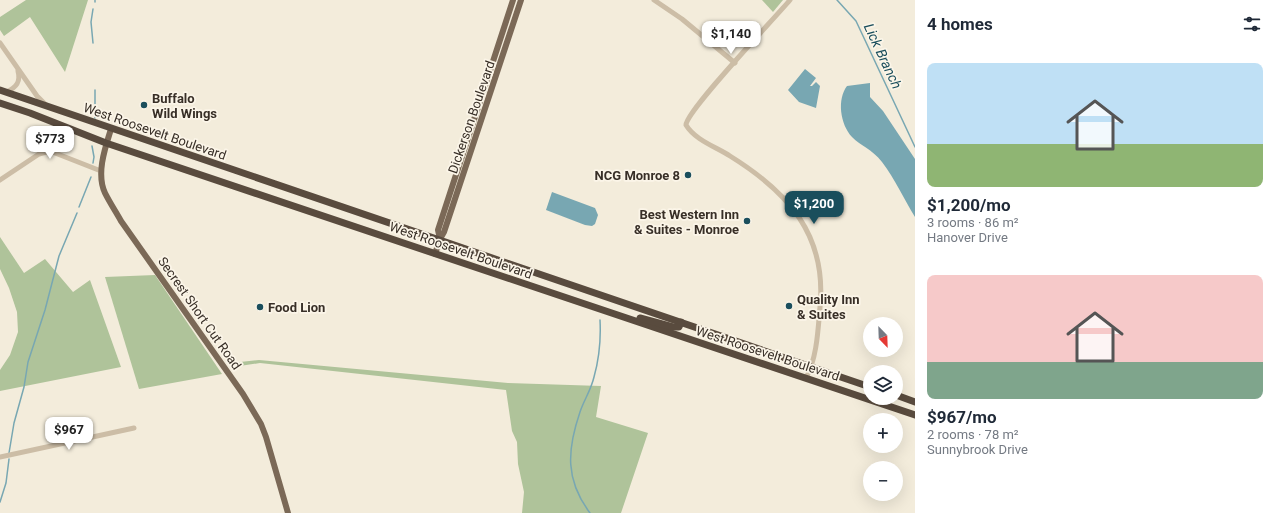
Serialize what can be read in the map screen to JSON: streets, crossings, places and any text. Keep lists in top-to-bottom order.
{
  "streets": {
    "highway": ["West Roosevelt Boulevard"],
    "main road": ["Dickerson Boulevard", "Secrest Short Cut Road"]
  },
  "crossings": [
    ["Dickerson Boulevard", "West Roosevelt Boulevard"],
    ["West Roosevelt Boulevard", "Secrest Short Cut Road"]
  ],
  "water": ["Lick Branch"],
  "places": [
    "Buffalo Wild Wings",
    "NCG Monroe 8",
    "Best Western Inn & Suites - Monroe",
    "Quality Inn & Suites",
    "Food Lion"
  ],
  "north": "bottom right",
  "page": {
    "heading": "4 homes",
    "price": [
      "$1,140",
      "$773",
      "$1,200",
      "$967"
    ],
    "list": [
      {
        "name": "$1,200/mo",
        "note": "3 rooms · 86 m² · Hanover Drive"
      },
      {
        "name": "$967/mo",
        "note": "2 rooms · 78 m² · Sunnybrook Drive"
      }
    ],
    "map_buttons": ["+", "−"]
  }
}
